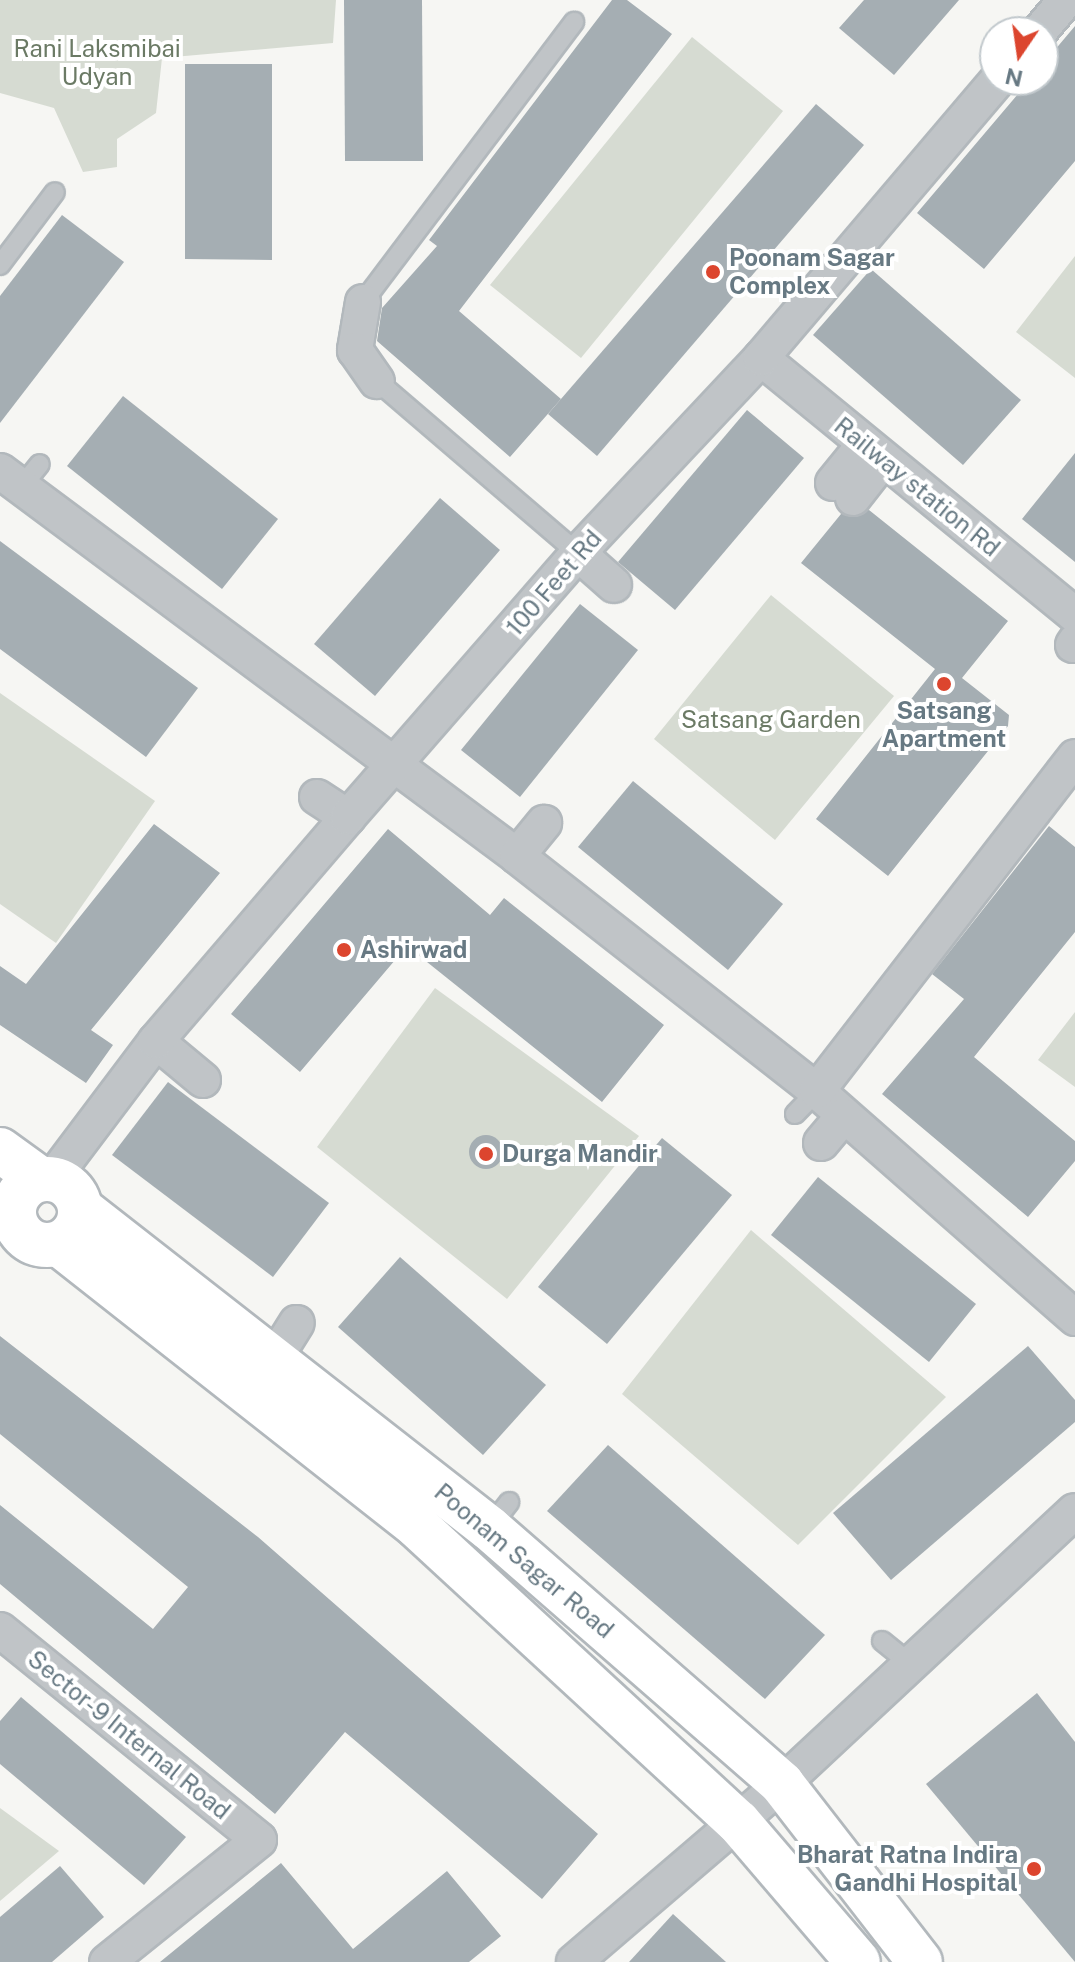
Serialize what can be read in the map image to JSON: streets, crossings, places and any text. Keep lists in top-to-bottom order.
{
  "streets": {
    "main road": ["Poonam Sagar Road"],
    "street": ["Railway station Rd", "100 Feet Rd", "Sector-9 Internal Road"]
  },
  "crossings": [
    ["Railway station Rd", "100 Feet Rd"],
    ["100 Feet Rd", "Poonam Sagar Road"]
  ],
  "parks": ["Rani Laksmibai Udyan", "Satsang Garden"],
  "places": [
    "Poonam Sagar Complex",
    "Satsang Apartment",
    "Ashirwad",
    "Durga Mandir",
    "Bharat Ratna Indira Gandhi Hospital"
  ],
  "north": "bottom"
}
